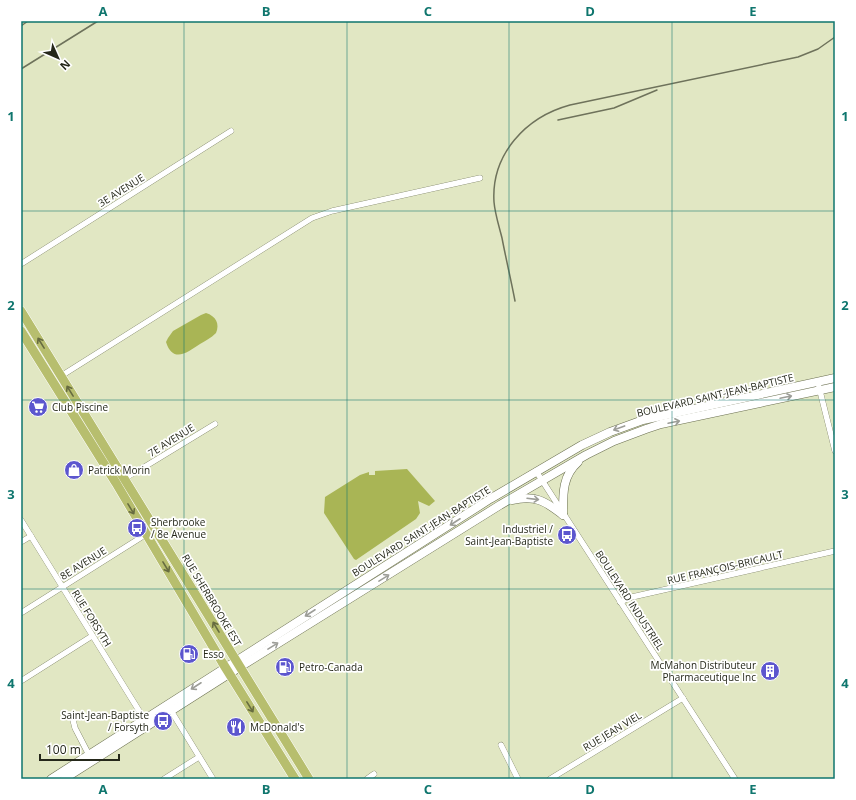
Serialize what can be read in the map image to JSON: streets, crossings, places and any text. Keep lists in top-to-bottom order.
{
  "streets": {
    "main road": ["BOULEVARD SAINT-JEAN-BAPTISTE", "RUE SHERBROOKE EST"],
    "street": [
      "3E AVENUE",
      "7E AVENUE",
      "8E AVENUE",
      "RUE FRANÇOIS-BRICAULT",
      "BOULEVARD INDUSTRIEL",
      "RUE FORSYTH",
      "RUE JEAN VIEL"
    ]
  },
  "crossings": [
    ["BOULEVARD SAINT-JEAN-BAPTISTE", "RUE SHERBROOKE EST"],
    ["BOULEVARD SAINT-JEAN-BAPTISTE", "BOULEVARD INDUSTRIEL"],
    ["BOULEVARD SAINT-JEAN-BAPTISTE", "RUE FORSYTH"],
    ["7E AVENUE", "RUE SHERBROOKE EST"],
    ["8E AVENUE", "RUE SHERBROOKE EST"],
    ["8E AVENUE", "RUE FORSYTH"],
    ["RUE FRANÇOIS-BRICAULT", "BOULEVARD INDUSTRIEL"],
    ["BOULEVARD INDUSTRIEL", "RUE JEAN VIEL"]
  ],
  "places": {
    "supermarket": ["Club Piscine"],
    "shop": ["Patrick Morin"],
    "bus stop": ["Sherbrooke / 8e Avenue", "Industriel / Saint-Jean-Baptiste", "Saint-Jean-Baptiste / Forsyth"],
    "fuel station": ["Esso", "Petro-Canada"],
    "building": ["McMahon Distributeur Pharmaceutique Inc"],
    "restaurant": ["McDonald's"]
  },
  "scale_bar": "100 m",
  "north": "bottom right",
  "grid": {
    "columns": [
      "A",
      "B",
      "C",
      "D",
      "E"
    ],
    "rows": [
      "1",
      "2",
      "3",
      "4"
    ]
  }
}
